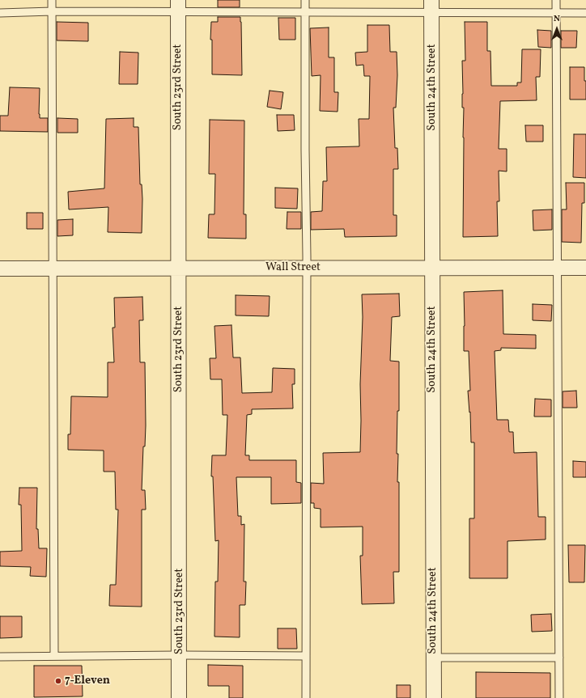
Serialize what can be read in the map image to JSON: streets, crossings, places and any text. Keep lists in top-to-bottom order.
{
  "streets": {
    "street": ["South 23rd Street", "South 24th Street", "Wall Street"]
  },
  "crossings": [
    ["South 23rd Street", "Wall Street"],
    ["South 24th Street", "Wall Street"]
  ],
  "places": ["7-Eleven"],
  "north": "top"
}
